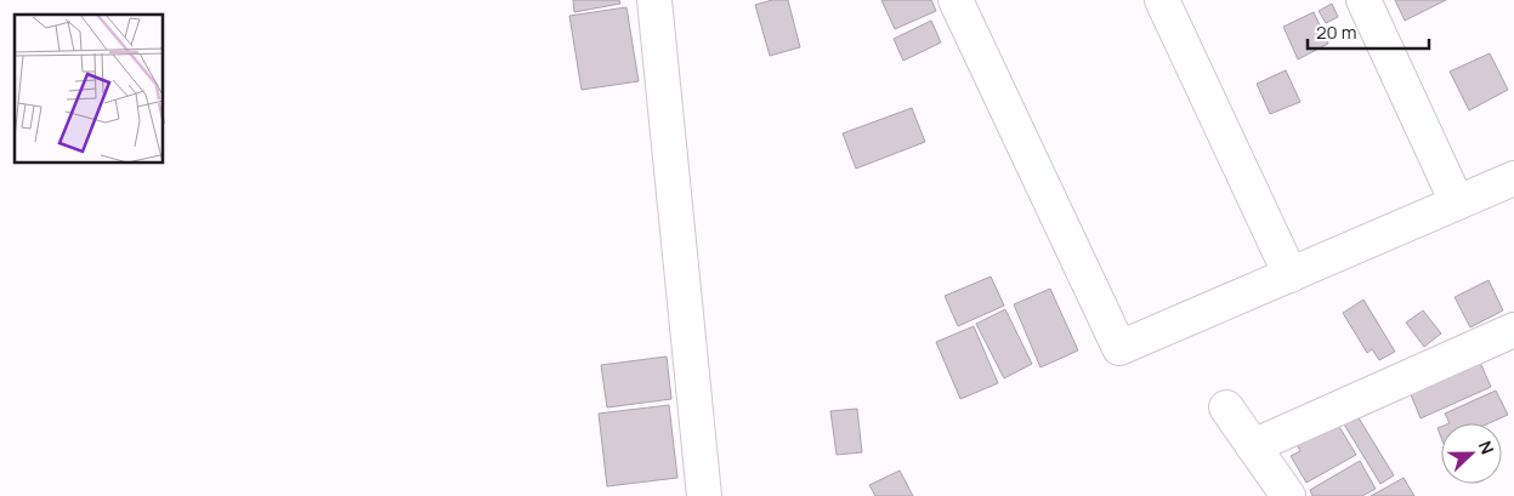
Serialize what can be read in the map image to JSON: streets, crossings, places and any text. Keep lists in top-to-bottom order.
{
  "scale_bar": "20 m",
  "north": "right"
}
